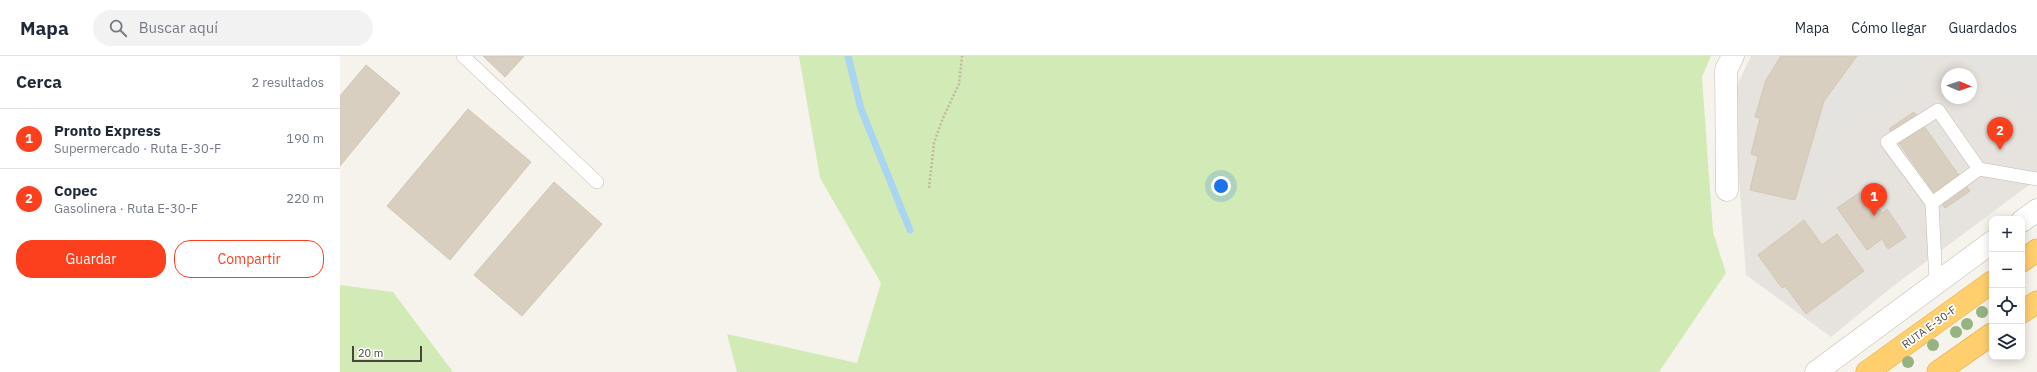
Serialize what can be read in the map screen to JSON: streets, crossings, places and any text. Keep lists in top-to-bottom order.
{
  "streets": {
    "highway": ["RUTA E-30-F"]
  },
  "scale_bar": "20 m",
  "north": "right",
  "page": {
    "header": "Mapa",
    "search": "Buscar aquí",
    "nav": ["Mapa", "Cómo llegar", "Guardados"],
    "heading": ["Cerca", "2 resultados"],
    "list": [
      {
        "mark": "1",
        "name": "Pronto Express",
        "note": "Supermercado · Ruta E-30-F",
        "value": "190 m"
      },
      {
        "mark": "2",
        "name": "Copec",
        "note": "Gasolinera · Ruta E-30-F",
        "value": "220 m"
      }
    ],
    "pins": ["2", "1"],
    "map_buttons": ["+", "−"],
    "buttons": ["Guardar", "Compartir"],
    "scale": "20 m"
  }
}
